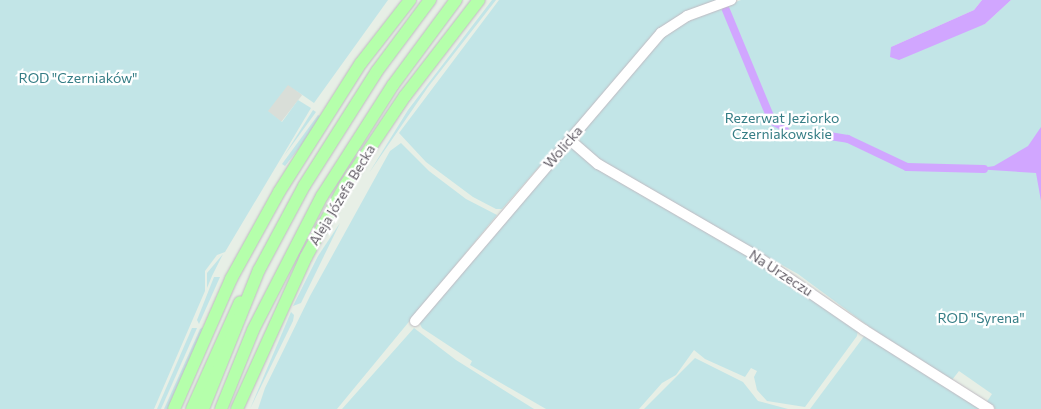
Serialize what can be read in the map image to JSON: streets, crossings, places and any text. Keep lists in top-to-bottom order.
{
  "streets": {
    "main road": ["Aleja Józefa Becka"],
    "street": ["Wolicka", "Na Urzeczu"]
  },
  "crossings": [
    ["Wolicka", "Na Urzeczu"]
  ],
  "parks": ["ROD \"Czerniaków\"", "Rezerwat Jeziorko Czerniakowskie", "ROD \"Syrena\""]
}
